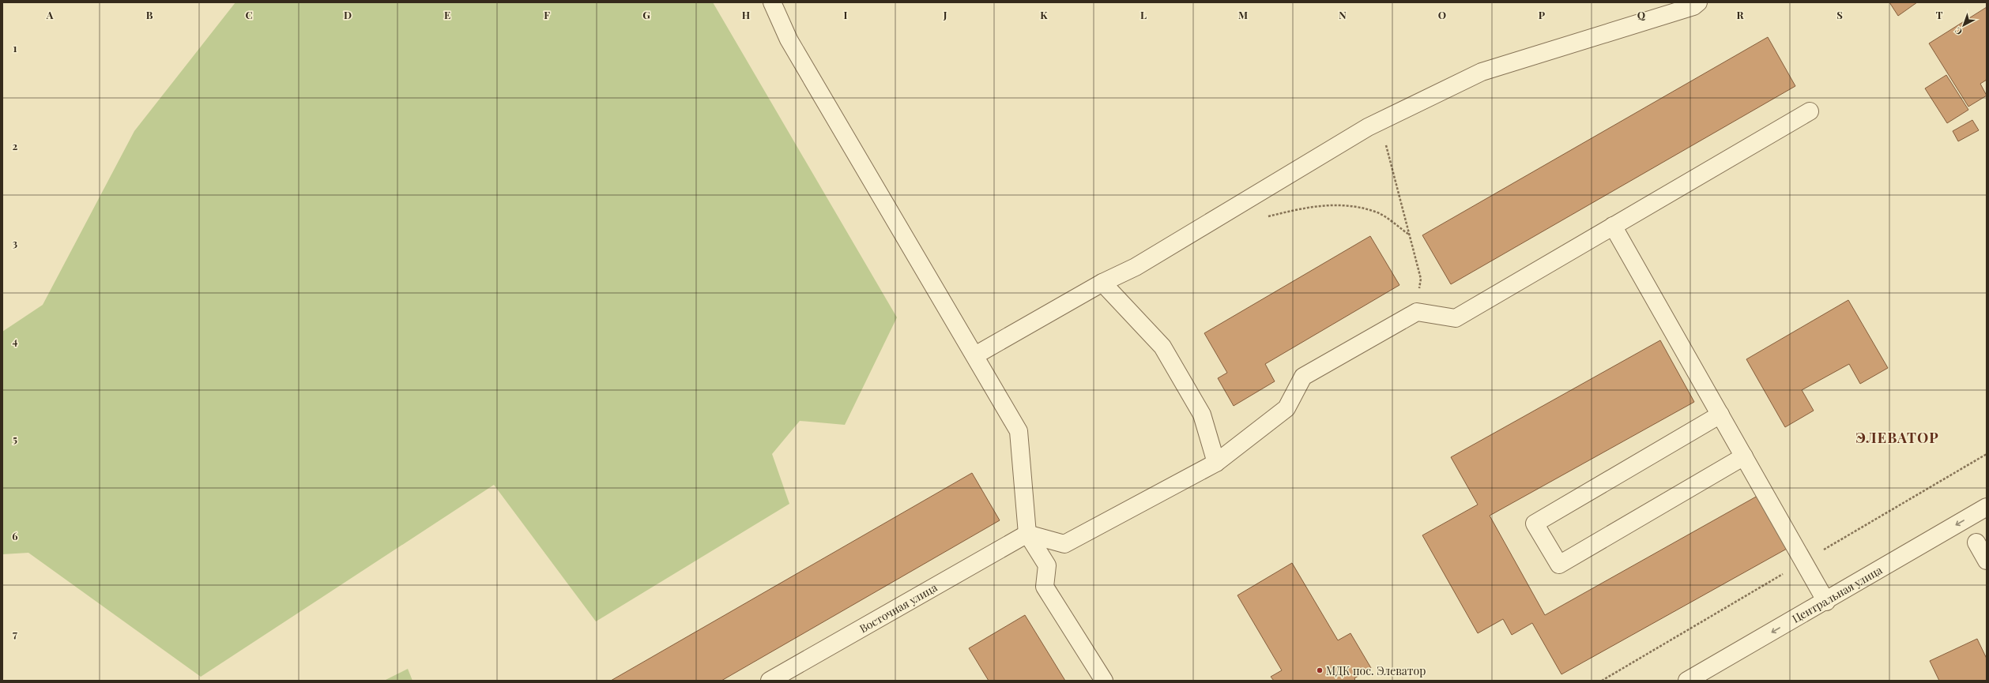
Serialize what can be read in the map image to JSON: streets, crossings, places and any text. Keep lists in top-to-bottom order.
{
  "streets": {
    "street": ["Центральная улица", "Восточная улица"]
  },
  "one_way": ["Центральная улица"],
  "districts": ["ЭЛЕВАТОР"],
  "places": ["МДК пос. Элеватор"],
  "north": "bottom left",
  "grid": {
    "columns": [
      "A",
      "B",
      "C",
      "D",
      "E",
      "F",
      "G",
      "H",
      "I",
      "J",
      "K",
      "L",
      "M",
      "N",
      "O",
      "P",
      "Q",
      "R",
      "S",
      "T"
    ],
    "rows": [
      "1",
      "2",
      "3",
      "4",
      "5",
      "6",
      "7"
    ]
  }
}
